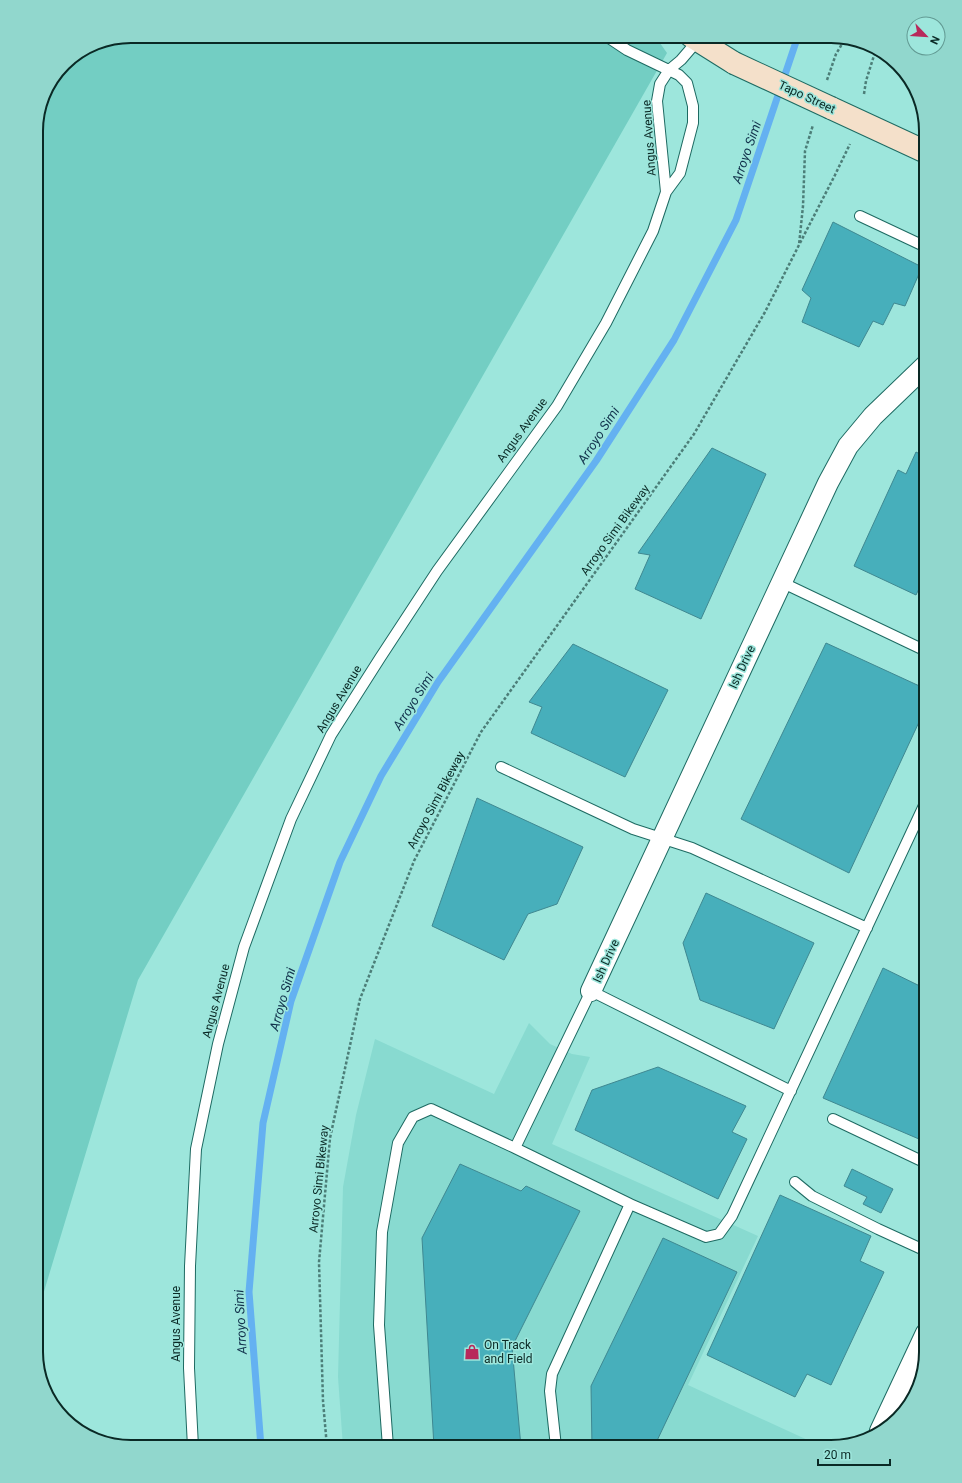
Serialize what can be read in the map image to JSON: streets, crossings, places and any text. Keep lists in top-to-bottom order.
{
  "streets": {
    "street": ["Tapo Street", "Ish Drive"],
    "lane": ["Angus Avenue"],
    "path": ["Arroyo Simi Bikeway"]
  },
  "crossings": [
    ["Tapo Street", "Arroyo Simi Bikeway"]
  ],
  "water": ["Arroyo Simi"],
  "places": {
    "shop": ["On Track and Field"]
  },
  "scale_bar": "20 m",
  "north": "bottom right"
}
